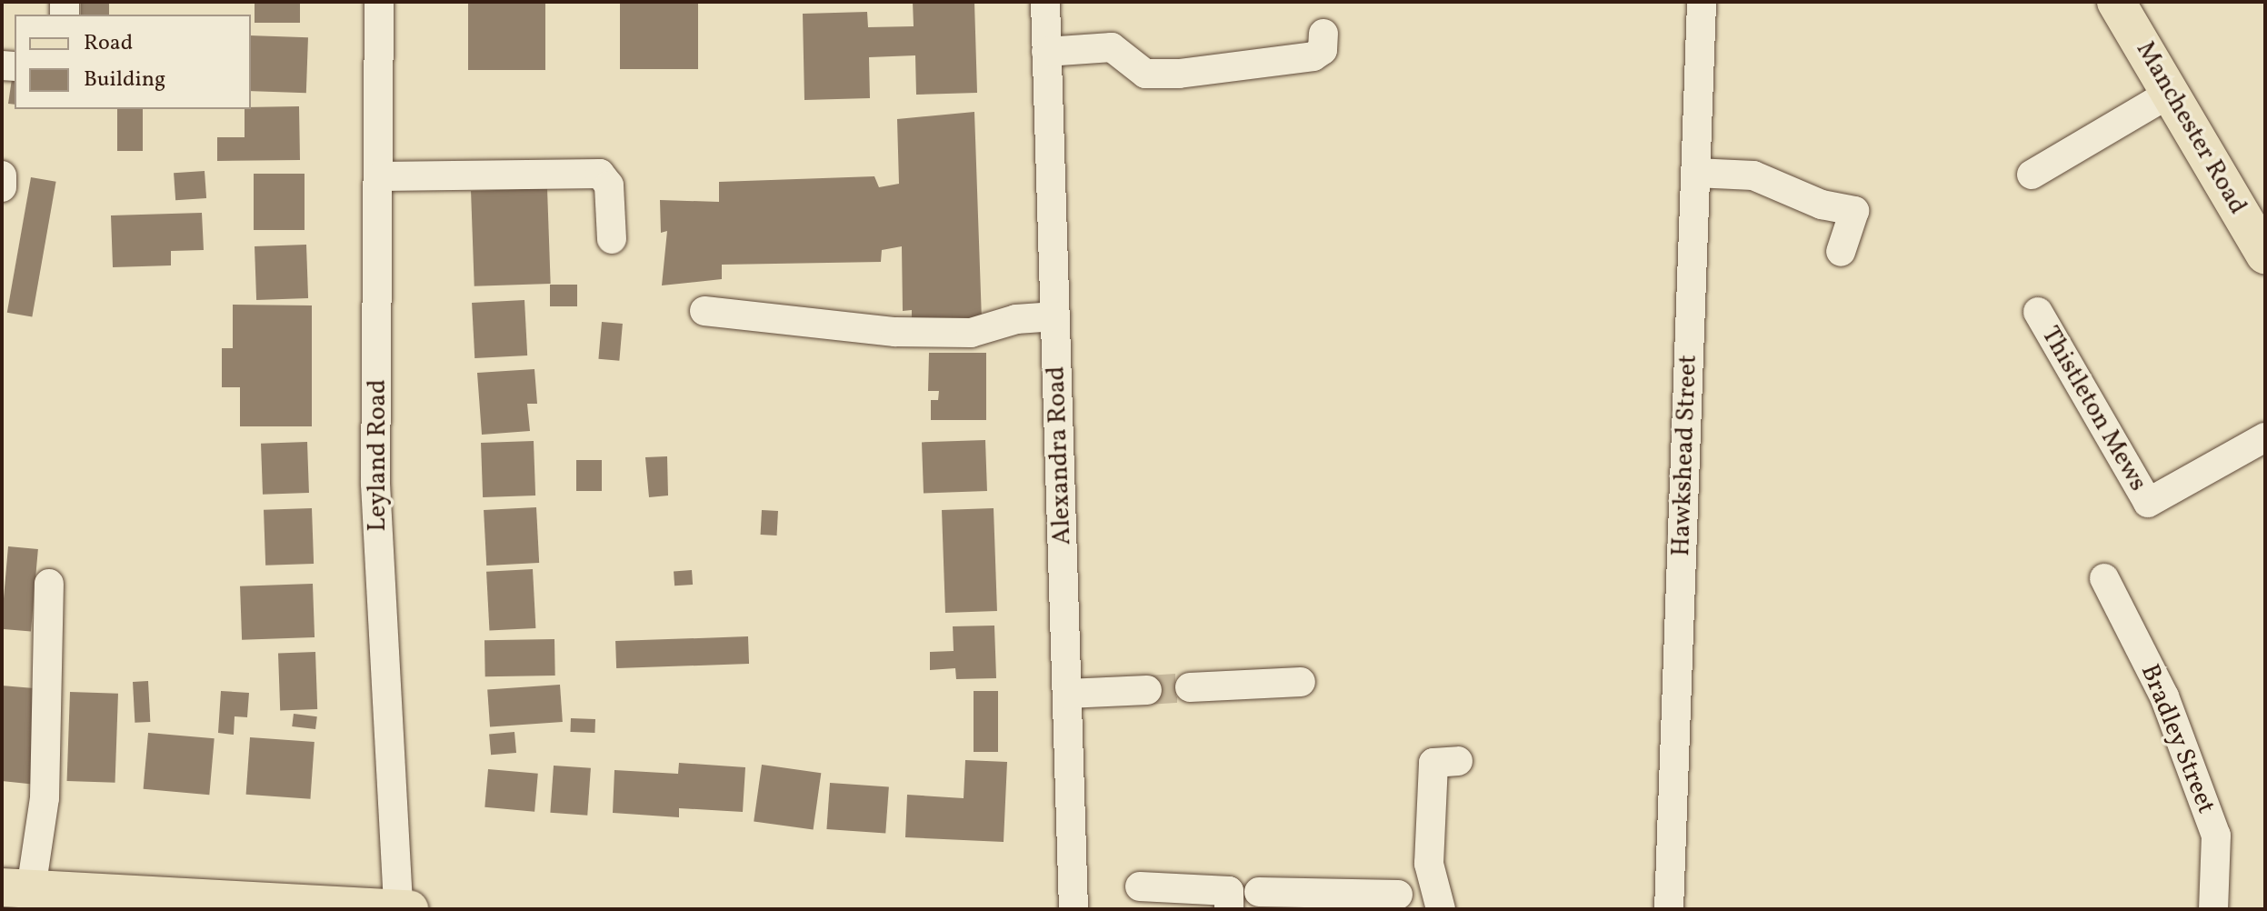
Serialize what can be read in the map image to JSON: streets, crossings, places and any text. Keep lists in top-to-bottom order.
{
  "streets": {
    "main road": ["Manchester Road"],
    "street": [
      "Thistleton Mews",
      "Leyland Road",
      "Alexandra Road",
      "Hawkshead Street",
      "Bradley Street"
    ]
  },
  "legend": ["Road", "Building"]
}
